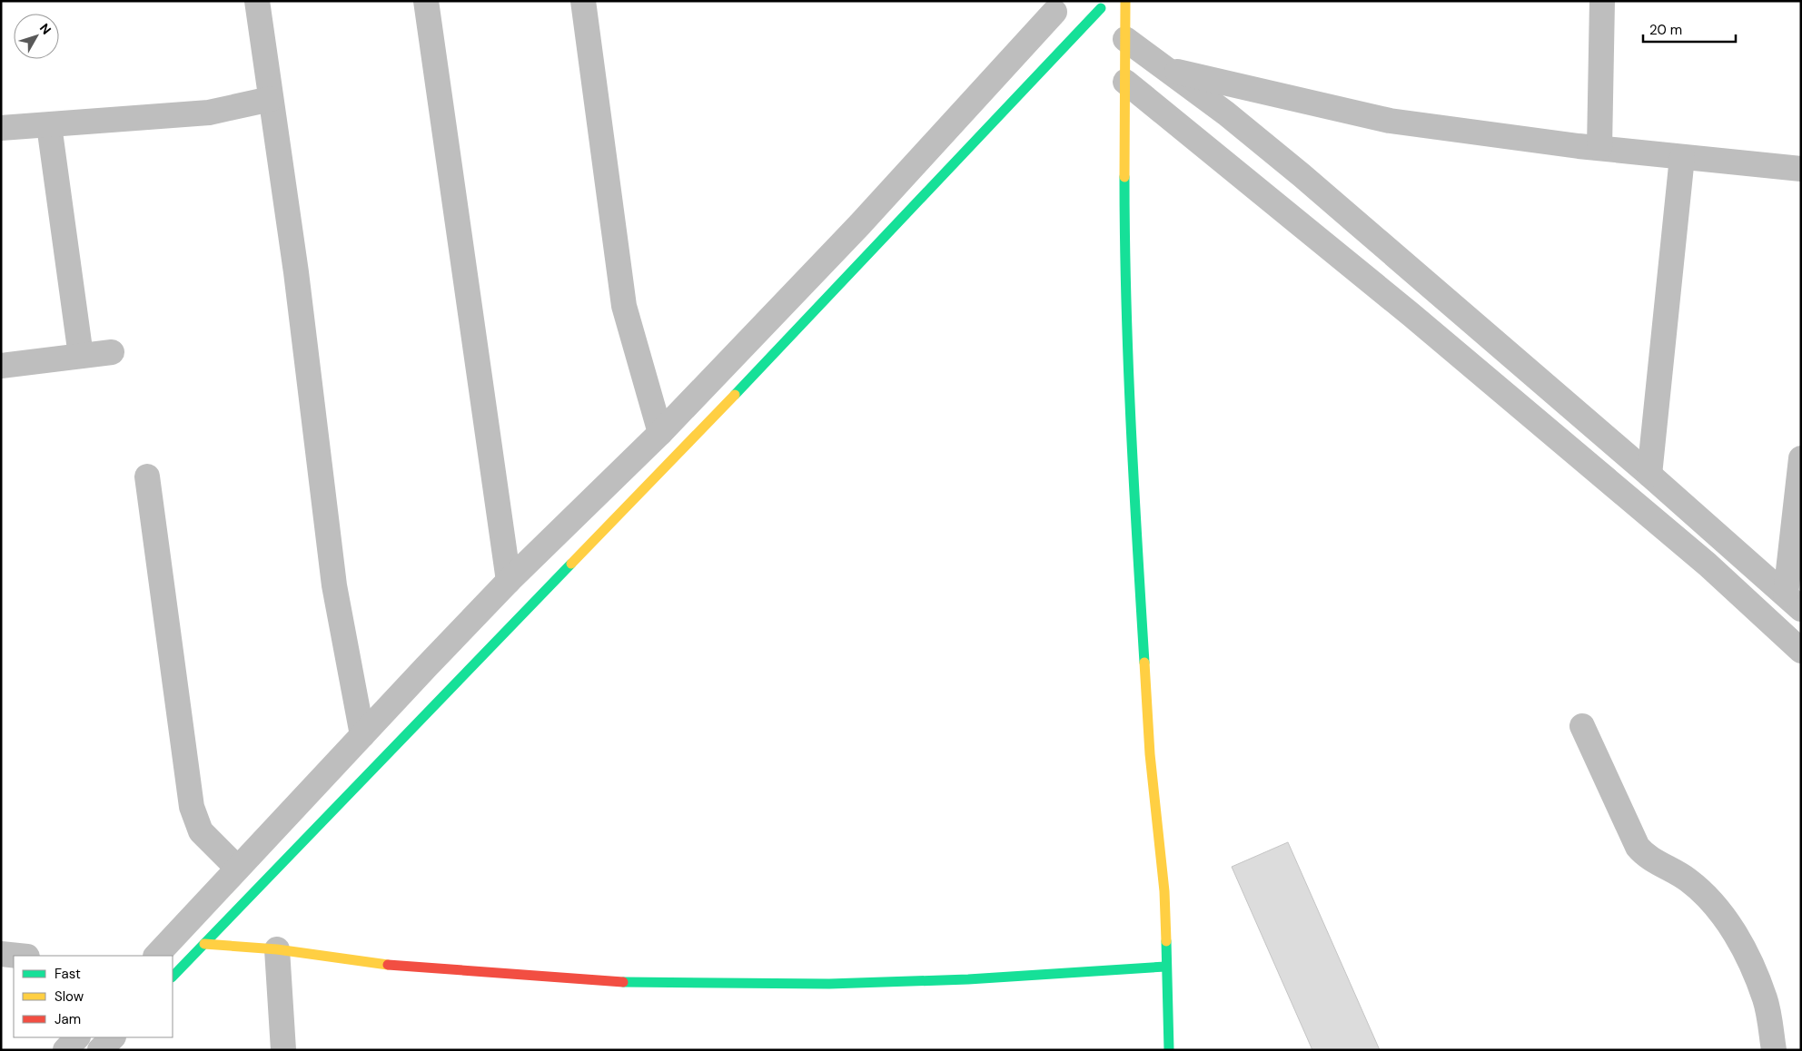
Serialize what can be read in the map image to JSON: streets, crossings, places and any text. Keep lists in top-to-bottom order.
{
  "legend": ["Fast", "Slow", "Jam"],
  "scale_bar": "20 m",
  "north": "top right"
}
